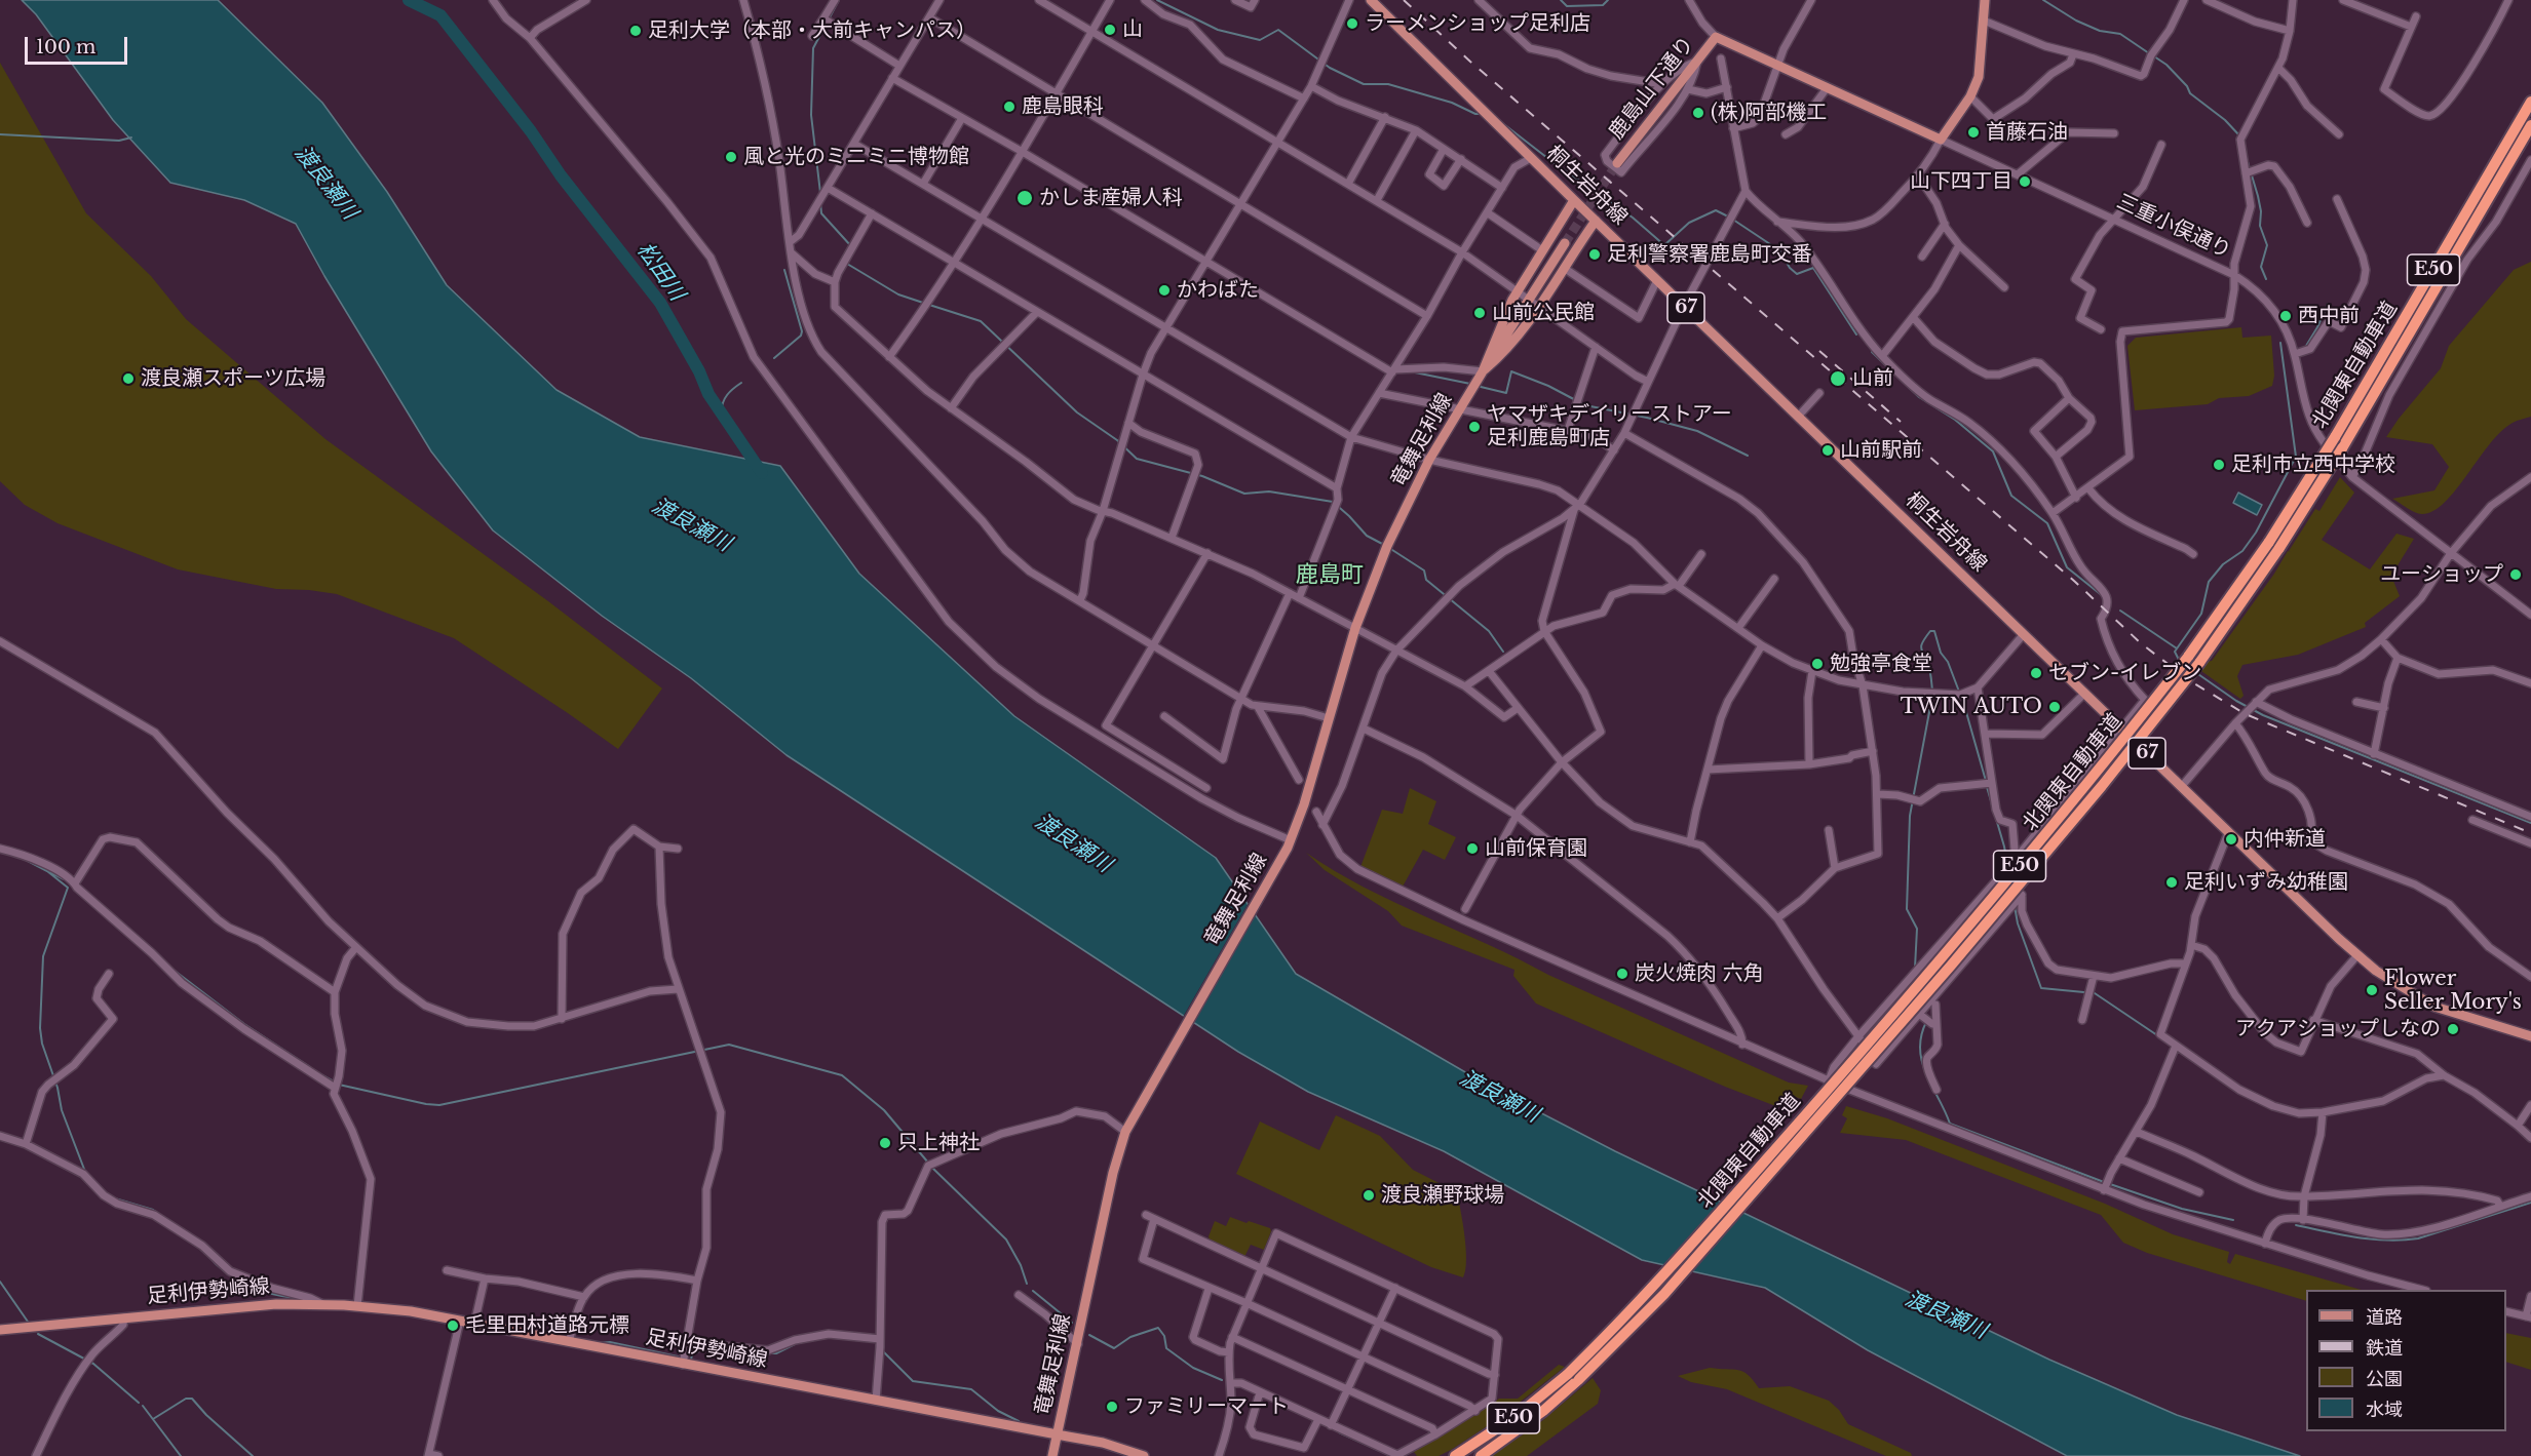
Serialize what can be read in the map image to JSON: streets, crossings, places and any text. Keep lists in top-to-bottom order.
{
  "streets": {
    "highway": ["E50", "北関東自動車道"],
    "main road": [
      "鹿島山下通り",
      "桐生岩舟線",
      "三重小俣通り",
      "67",
      "竜舞足利線",
      "足利伊勢崎線"
    ]
  },
  "crossings": [
    ["鹿島山下通り", "三重小俣通り"],
    ["桐生岩舟線", "竜舞足利線"],
    ["竜舞足利線", "足利伊勢崎線"]
  ],
  "districts": ["鹿島町"],
  "water": ["渡良瀬川", "松田川"],
  "places": [
    "ラーメンショップ足利店",
    "山",
    "足利大学（本部・大前キャンパス）",
    "鹿島眼科",
    "(株)阿部機工",
    "首藤石油",
    "風と光のミニミニ博物館",
    "山下四丁目",
    "かしま産婦人科",
    "足利警察署鹿島町交番",
    "かわばた",
    "山前公民館",
    "西中前",
    "渡良瀬スポーツ広場",
    "山前",
    "ヤマザキデイリーストアー 足利鹿島町店",
    "山前駅前",
    "足利市立西中学校",
    "ユーショップ",
    "勉強亭食堂",
    "セブン-イレブン",
    "TWIN AUTO",
    "内仲新道",
    "山前保育園",
    "足利いずみ幼稚園",
    "炭火焼肉 六角",
    "Flower Seller Mory's",
    "アクアショップしなの",
    "只上神社",
    "渡良瀬野球場",
    "毛里田村道路元標",
    "ファミリーマート"
  ],
  "legend": [
    "道路",
    "鉄道",
    "公園",
    "水域"
  ],
  "scale_bar": "100 m"
}
